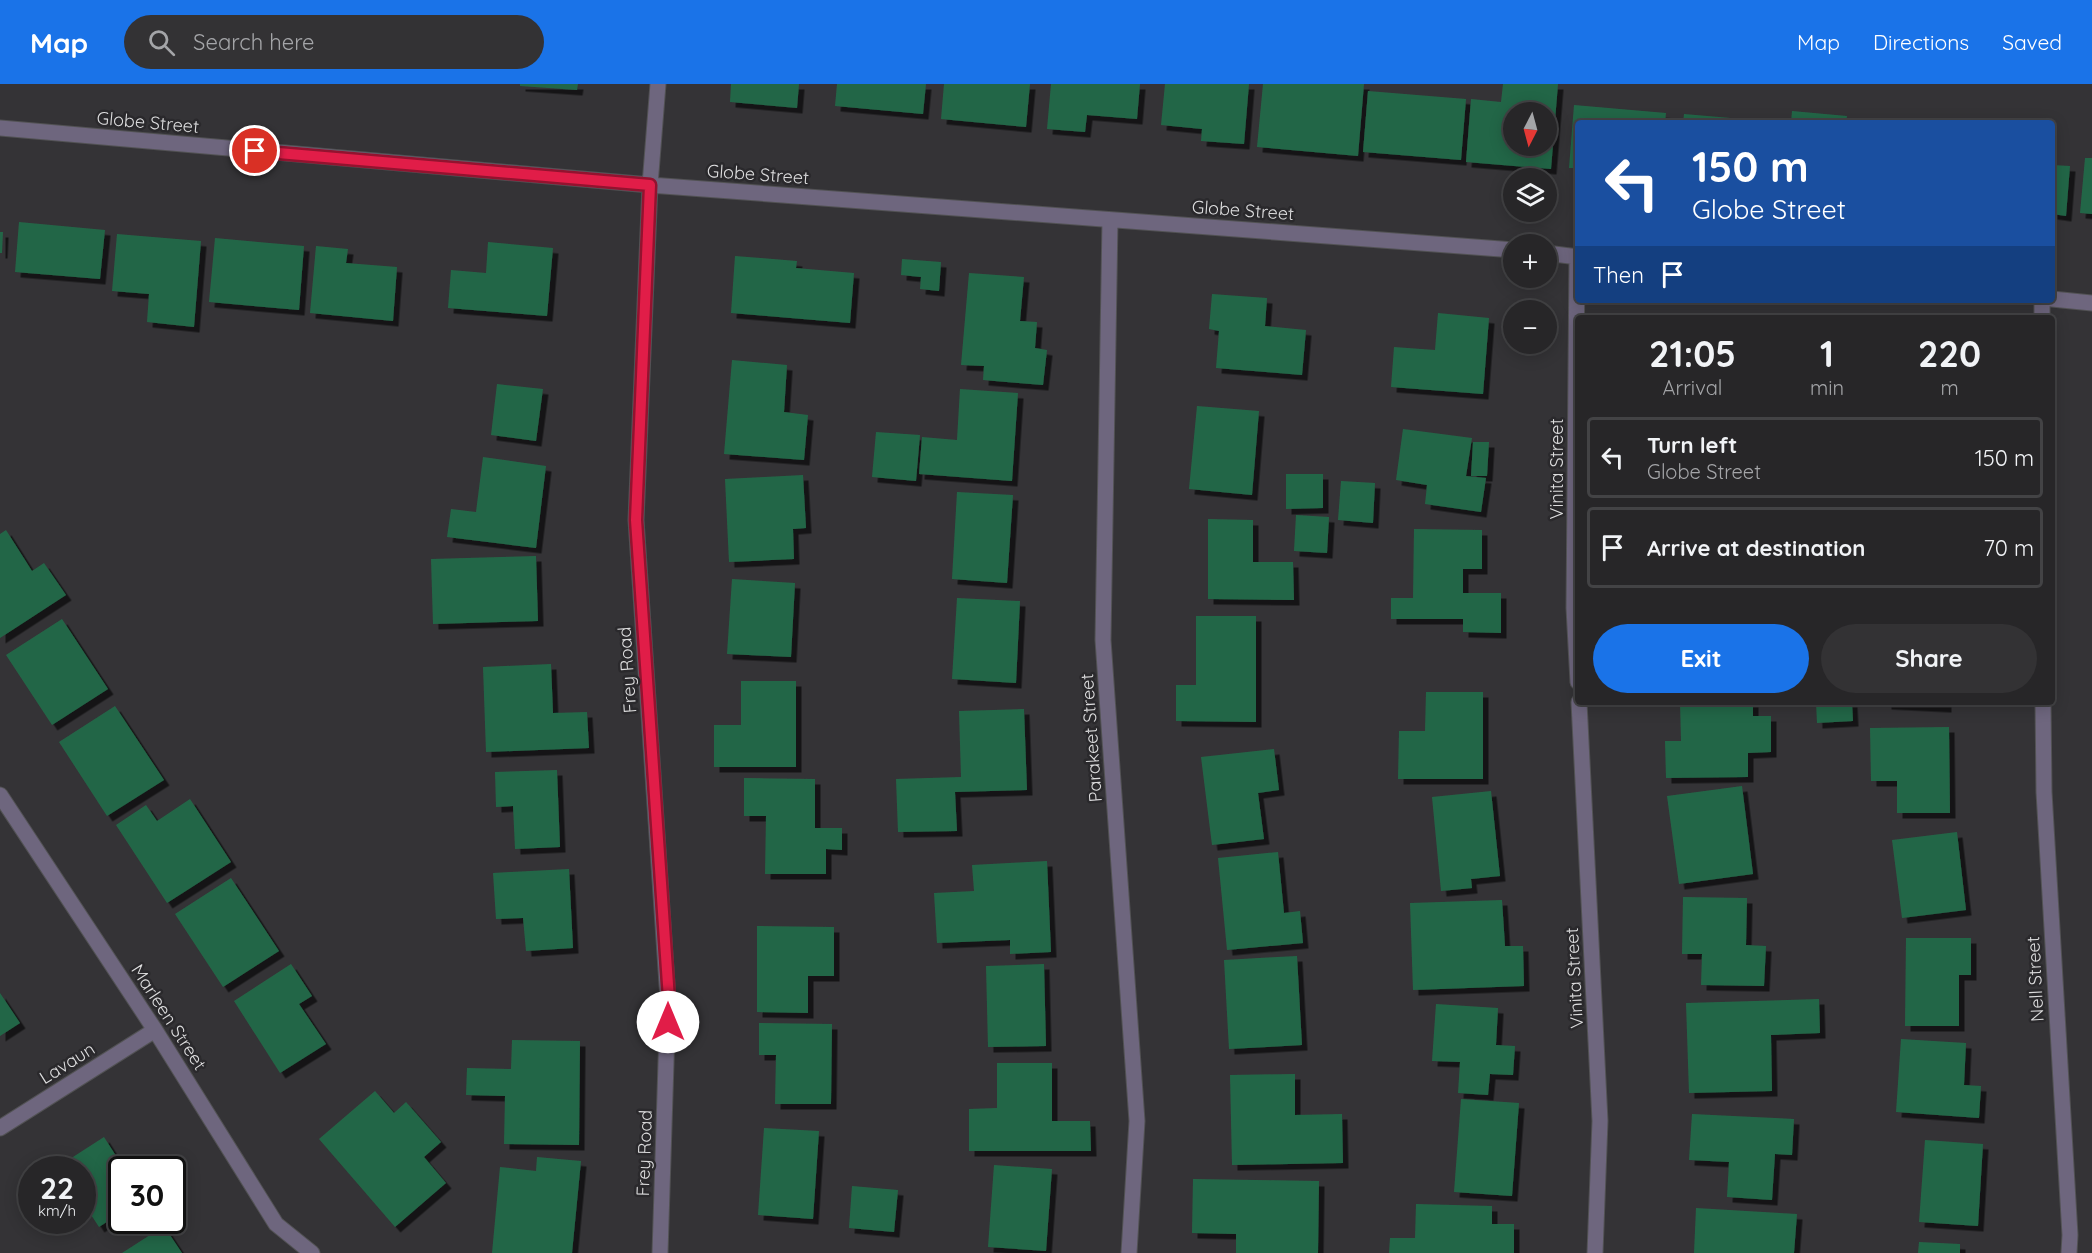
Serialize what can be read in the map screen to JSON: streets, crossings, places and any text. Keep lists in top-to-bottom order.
{
  "streets": {
    "street": [
      "Globe Street",
      "Vinita Street",
      "Frey Road",
      "Parakeet Street",
      "Nell Street",
      "Marleen Street",
      "Lavaun"
    ]
  },
  "crossings": [
    ["Globe Street", "Frey Road"],
    ["Globe Street", "Parakeet Street"],
    ["Marleen Street", "Lavaun"]
  ],
  "north": "bottom",
  "page": {
    "header": "Map",
    "search": "Search here",
    "nav": ["Map", "Directions", "Saved"],
    "map_buttons": ["+", "−"],
    "turn": ["150 m", "Globe Street"],
    "then": "Then",
    "eta": [
      "21:05",
      "Arrival",
      "1",
      "min",
      "220",
      "m"
    ],
    "list": [
      {
        "name": "Turn left",
        "note": "Globe Street",
        "value": "150 m"
      },
      {
        "name": "Arrive at destination",
        "value": "70 m"
      }
    ],
    "buttons": ["Exit", "Share"],
    "speed": "22 km/h",
    "limit": "30"
  }
}
